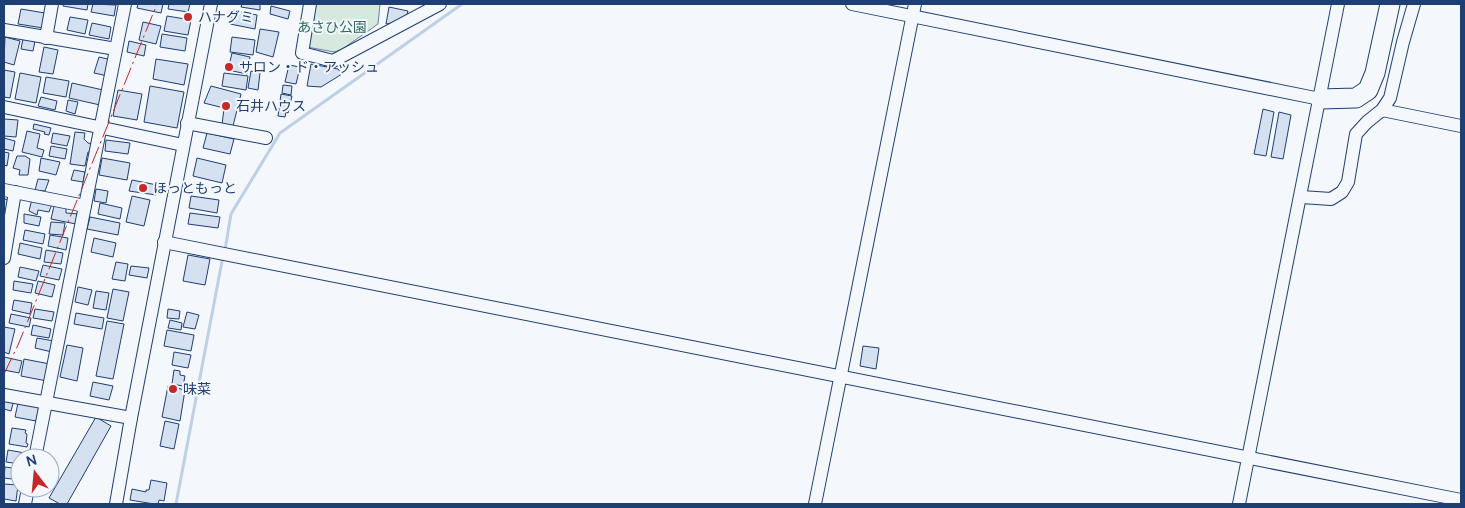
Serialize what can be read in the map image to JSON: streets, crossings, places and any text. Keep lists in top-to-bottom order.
{
  "parks": ["あさひ公園"],
  "places": [
    "ハナグミ",
    "サロン・ド・アッシュ",
    "石井ハウス",
    "ほっともっと",
    "味菜"
  ],
  "north": "top"
}
